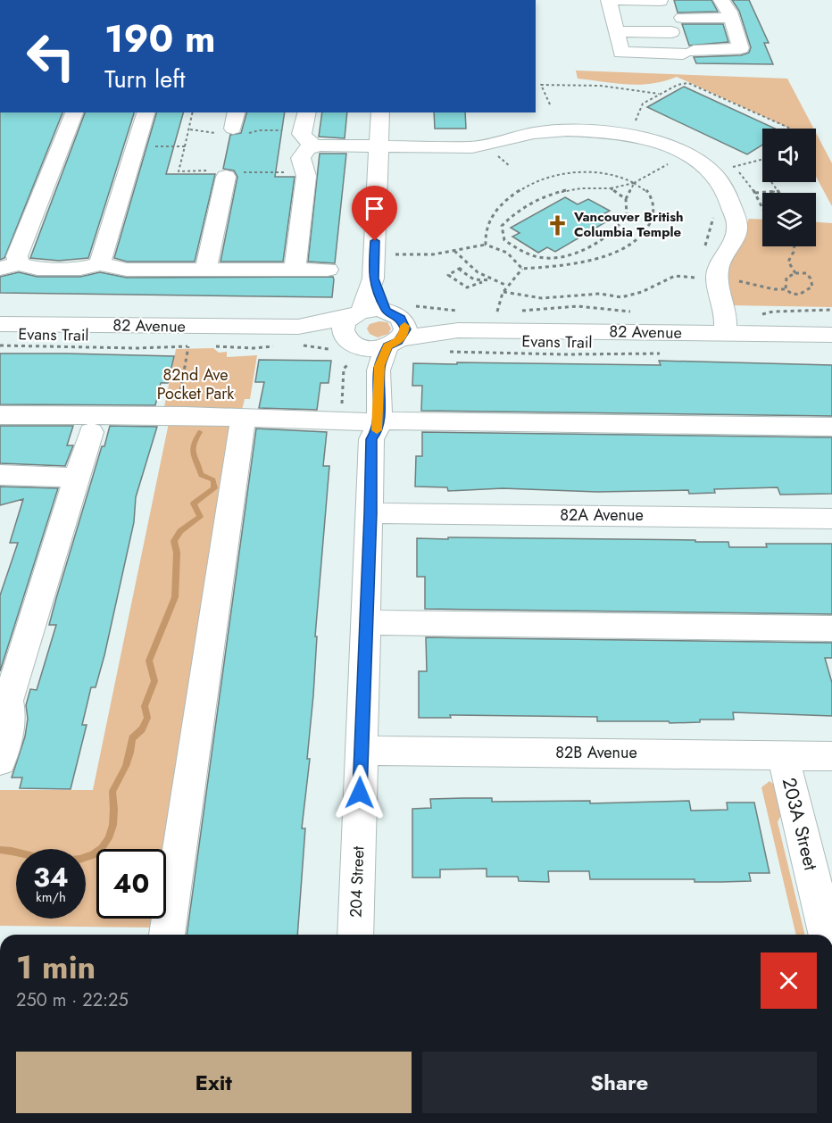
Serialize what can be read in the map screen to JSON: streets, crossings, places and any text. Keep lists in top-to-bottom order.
{
  "streets": {
    "street": [
      "82 Avenue",
      "82A Avenue",
      "82B Avenue",
      "203A Street",
      "204 Street"
    ],
    "path": ["Evans Trail"]
  },
  "crossings": [
    ["82 Avenue", "204 Street"],
    ["82A Avenue", "204 Street"],
    ["82B Avenue", "203A Street"],
    ["82B Avenue", "204 Street"]
  ],
  "parks": ["82nd Ave Pocket Park"],
  "places": {
    "church": ["Vancouver British Columbia Temple"]
  },
  "page": {
    "turn": ["190 m", "Turn left"],
    "speed": "34 km/h",
    "limit": "40",
    "heading": ["1 min", "250 m · 22:25"],
    "buttons": ["Exit", "Share"]
  }
}
